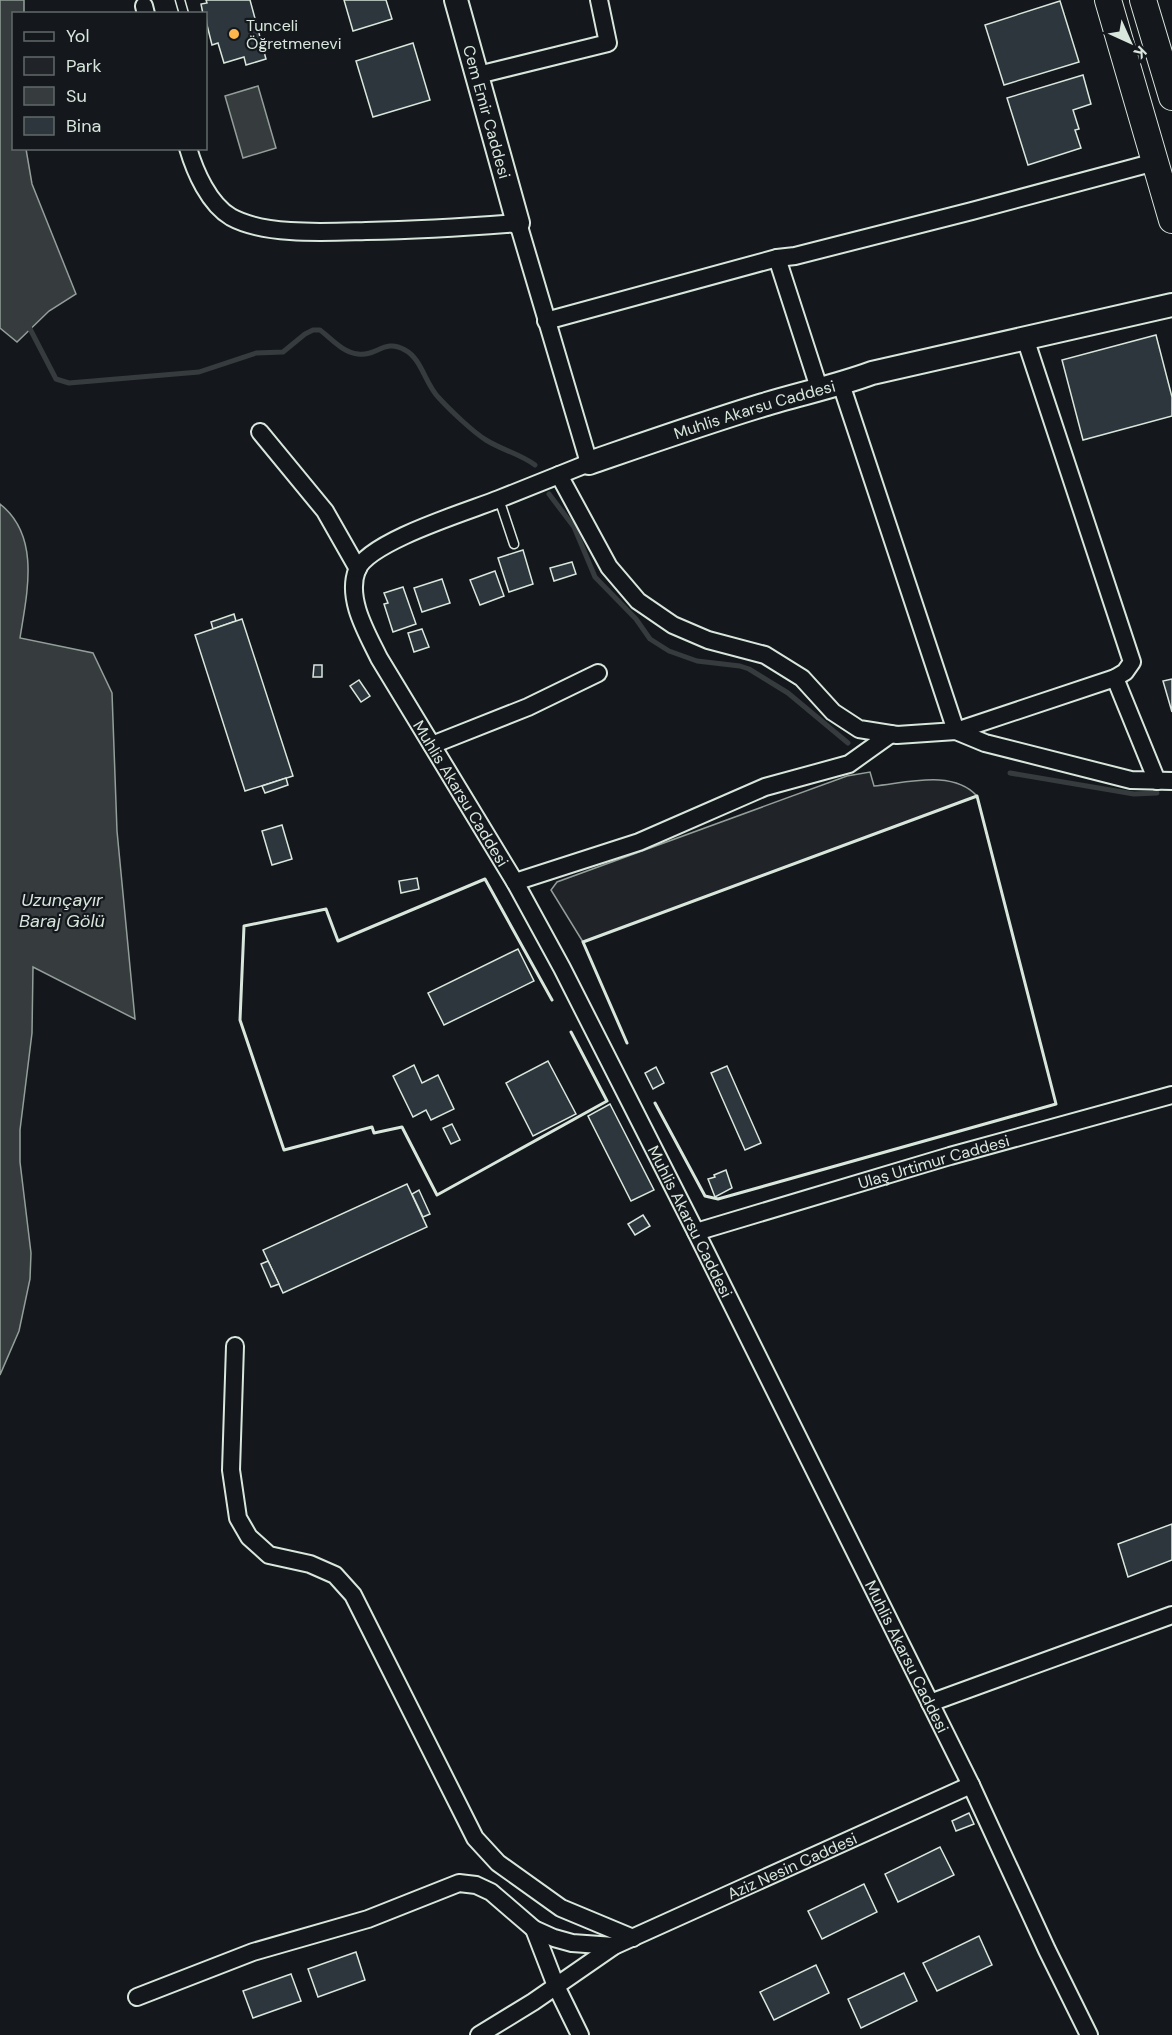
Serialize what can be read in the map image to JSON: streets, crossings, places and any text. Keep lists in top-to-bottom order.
{
  "streets": {
    "street": [
      "Cem Emir Caddesi",
      "Muhlis Akarsu Caddesi",
      "Ulaş Urtimur Caddesi",
      "Aziz Nesin Caddesi"
    ]
  },
  "crossings": [
    ["Muhlis Akarsu Caddesi", "Ulaş Urtimur Caddesi"],
    ["Muhlis Akarsu Caddesi", "Aziz Nesin Caddesi"]
  ],
  "water": ["Uzunçayır Baraj Gölü"],
  "places": ["Tunceli Öğretmenevi"],
  "legend": [
    "Yol",
    "Park",
    "Su",
    "Bina"
  ],
  "north": "bottom right"
}
